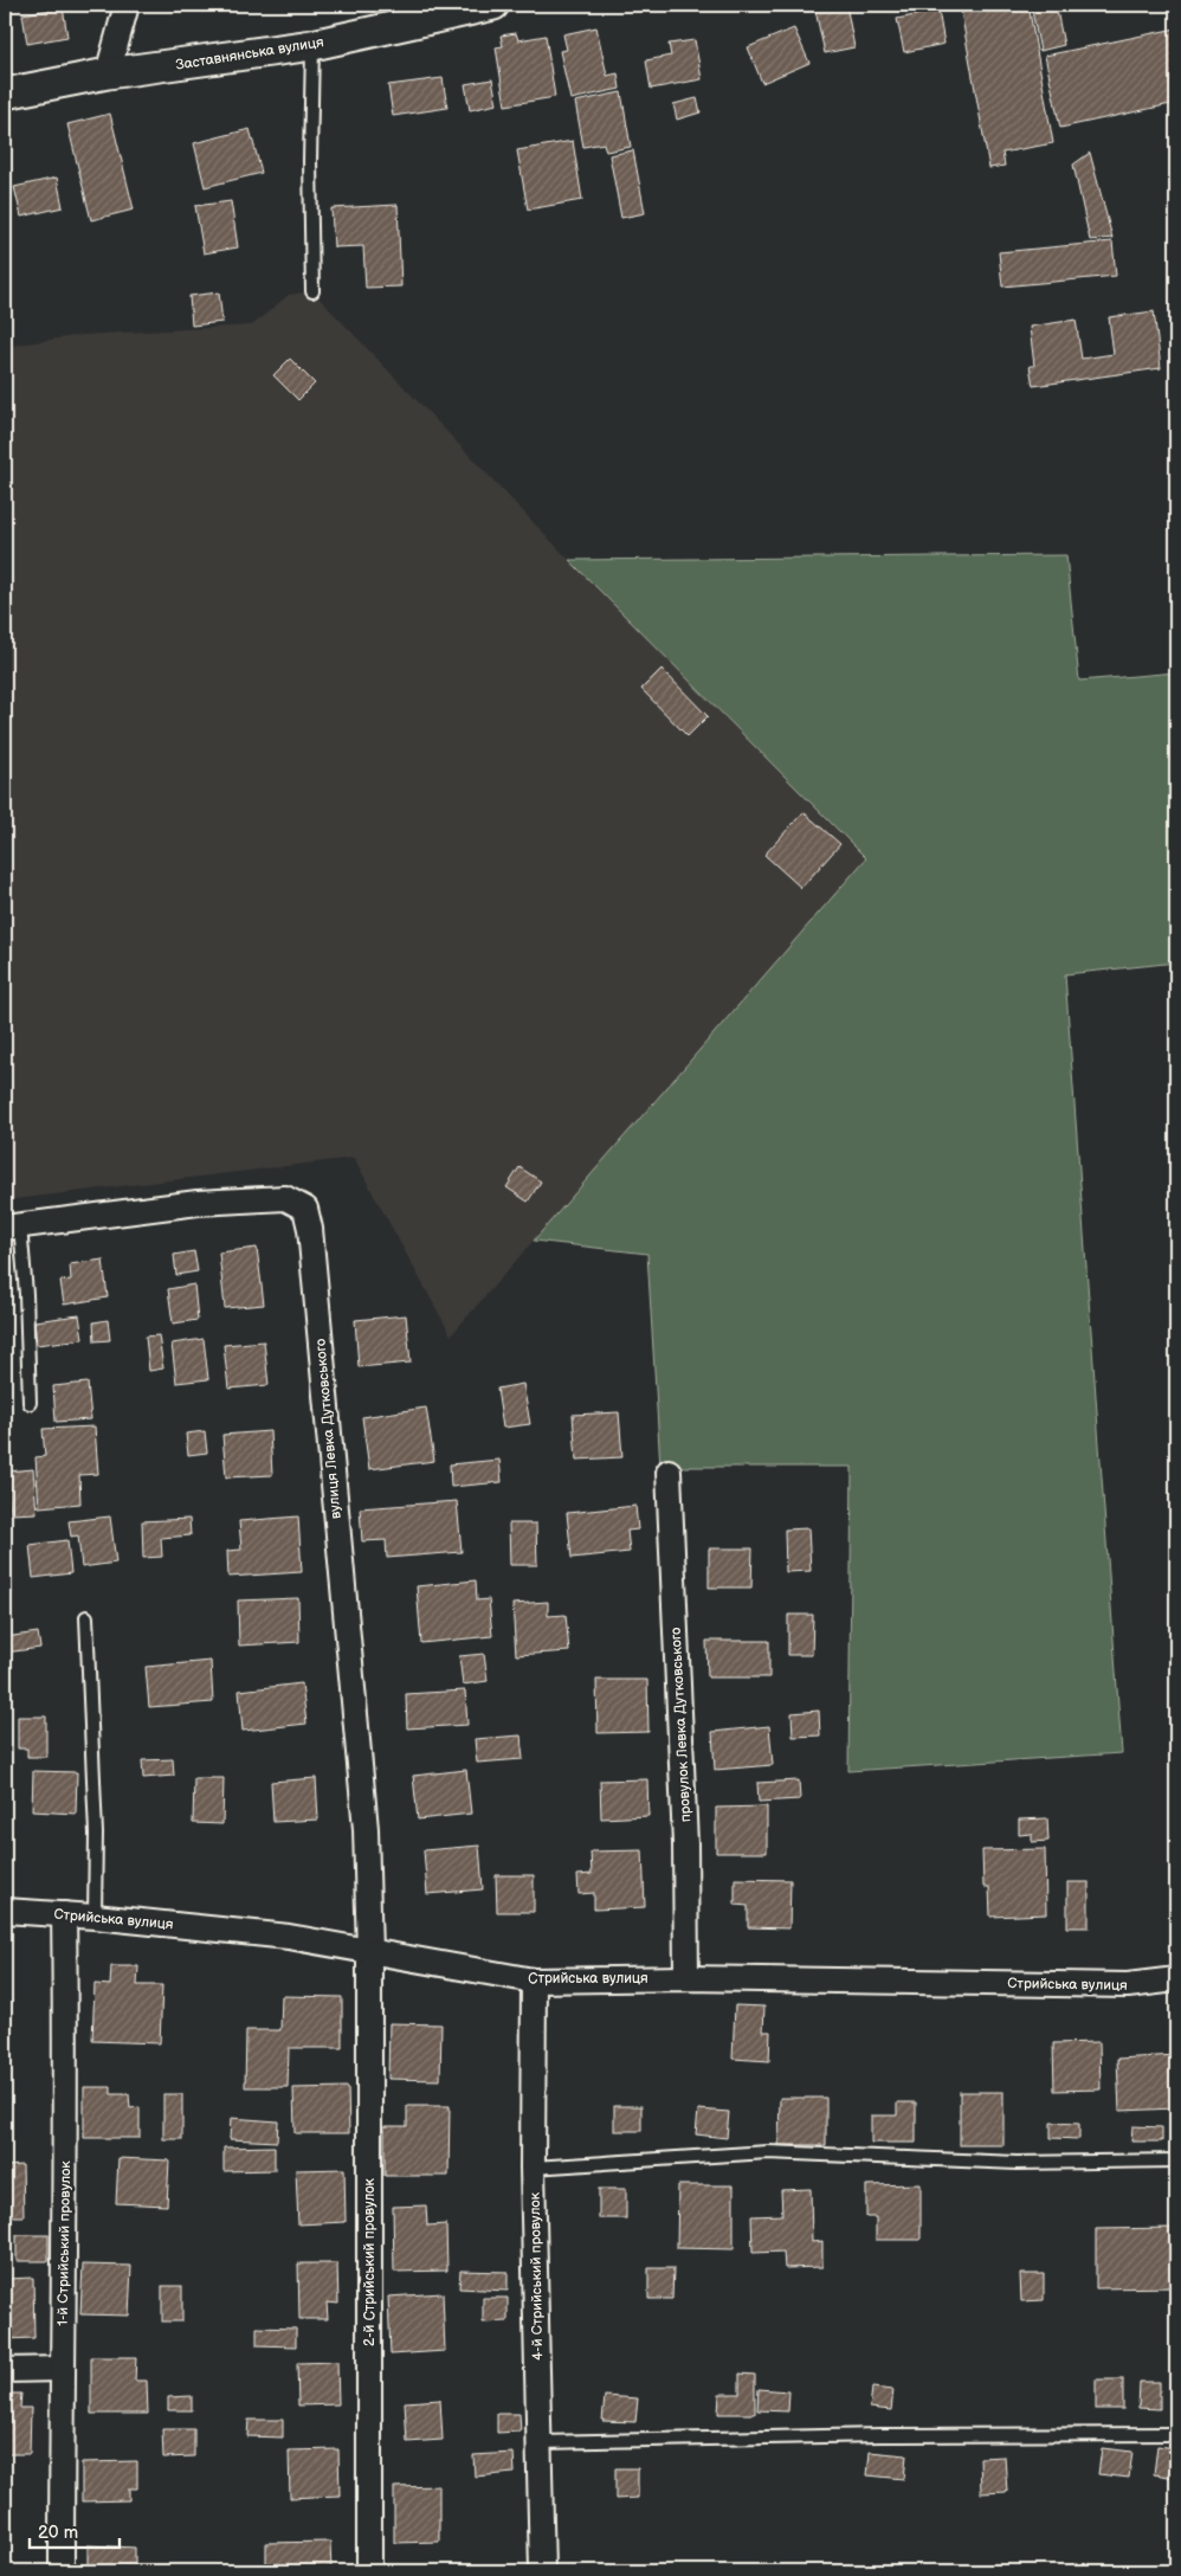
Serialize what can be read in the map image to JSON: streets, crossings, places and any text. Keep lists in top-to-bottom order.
{
  "streets": {
    "street": [
      "Заставнянська вулиця",
      "вулиця Левка Дутковського",
      "провулок Левка Дутковського",
      "Стрийська вулиця",
      "1-й Стрийський провулок",
      "2-й Стрийський провулок",
      "4-й Стрийський провулок"
    ]
  },
  "crossings": [
    ["вулиця Левка Дутковського", "Стрийська вулиця"],
    ["вулиця Левка Дутковського", "2-й Стрийський провулок"],
    ["провулок Левка Дутковського", "Стрийська вулиця"],
    ["Стрийська вулиця", "1-й Стрийський провулок"],
    ["Стрийська вулиця", "2-й Стрийський провулок"],
    ["Стрийська вулиця", "4-й Стрийський провулок"]
  ],
  "scale_bar": "20 m"
}
